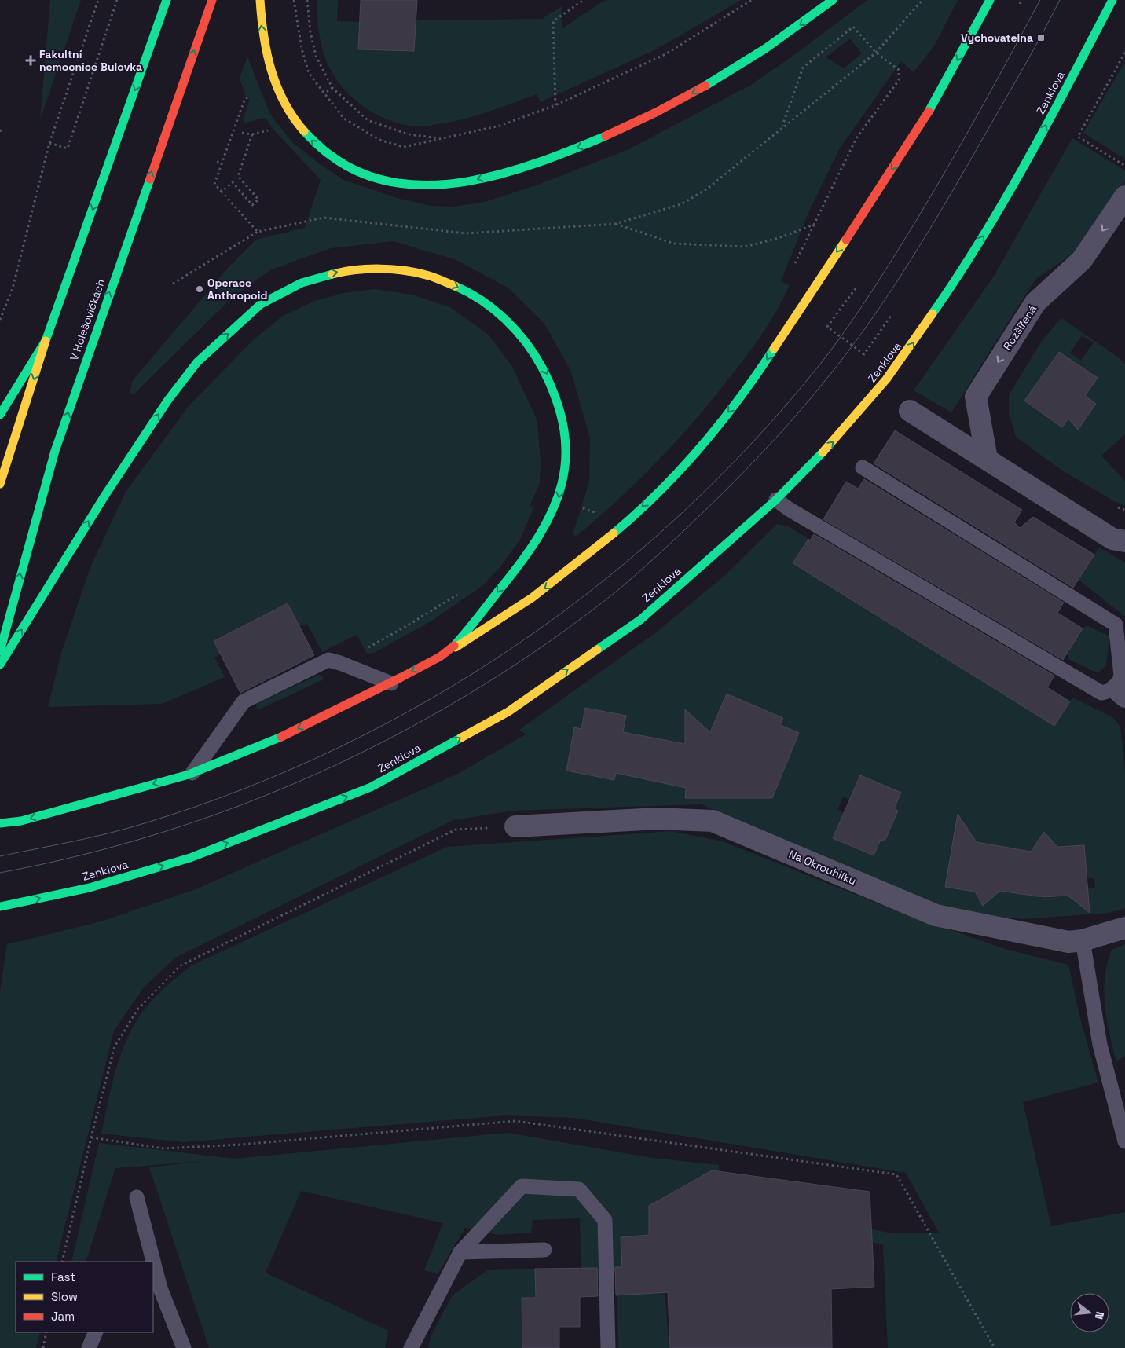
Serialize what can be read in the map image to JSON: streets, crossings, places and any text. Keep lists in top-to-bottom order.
{
  "streets": {
    "main road": ["Zenklova", "V Holešovičkách"],
    "street": ["Rozšířená", "Na Okrouhlíku"]
  },
  "one_way": ["Zenklova", "Rozšířená"],
  "places": {
    "transit": ["Vychovatelna"],
    "health": ["Fakultní nemocnice Bulovka"],
    "other": ["Operace Anthropoid"]
  },
  "legend": ["Fast", "Slow", "Jam"],
  "north": "right"
}
